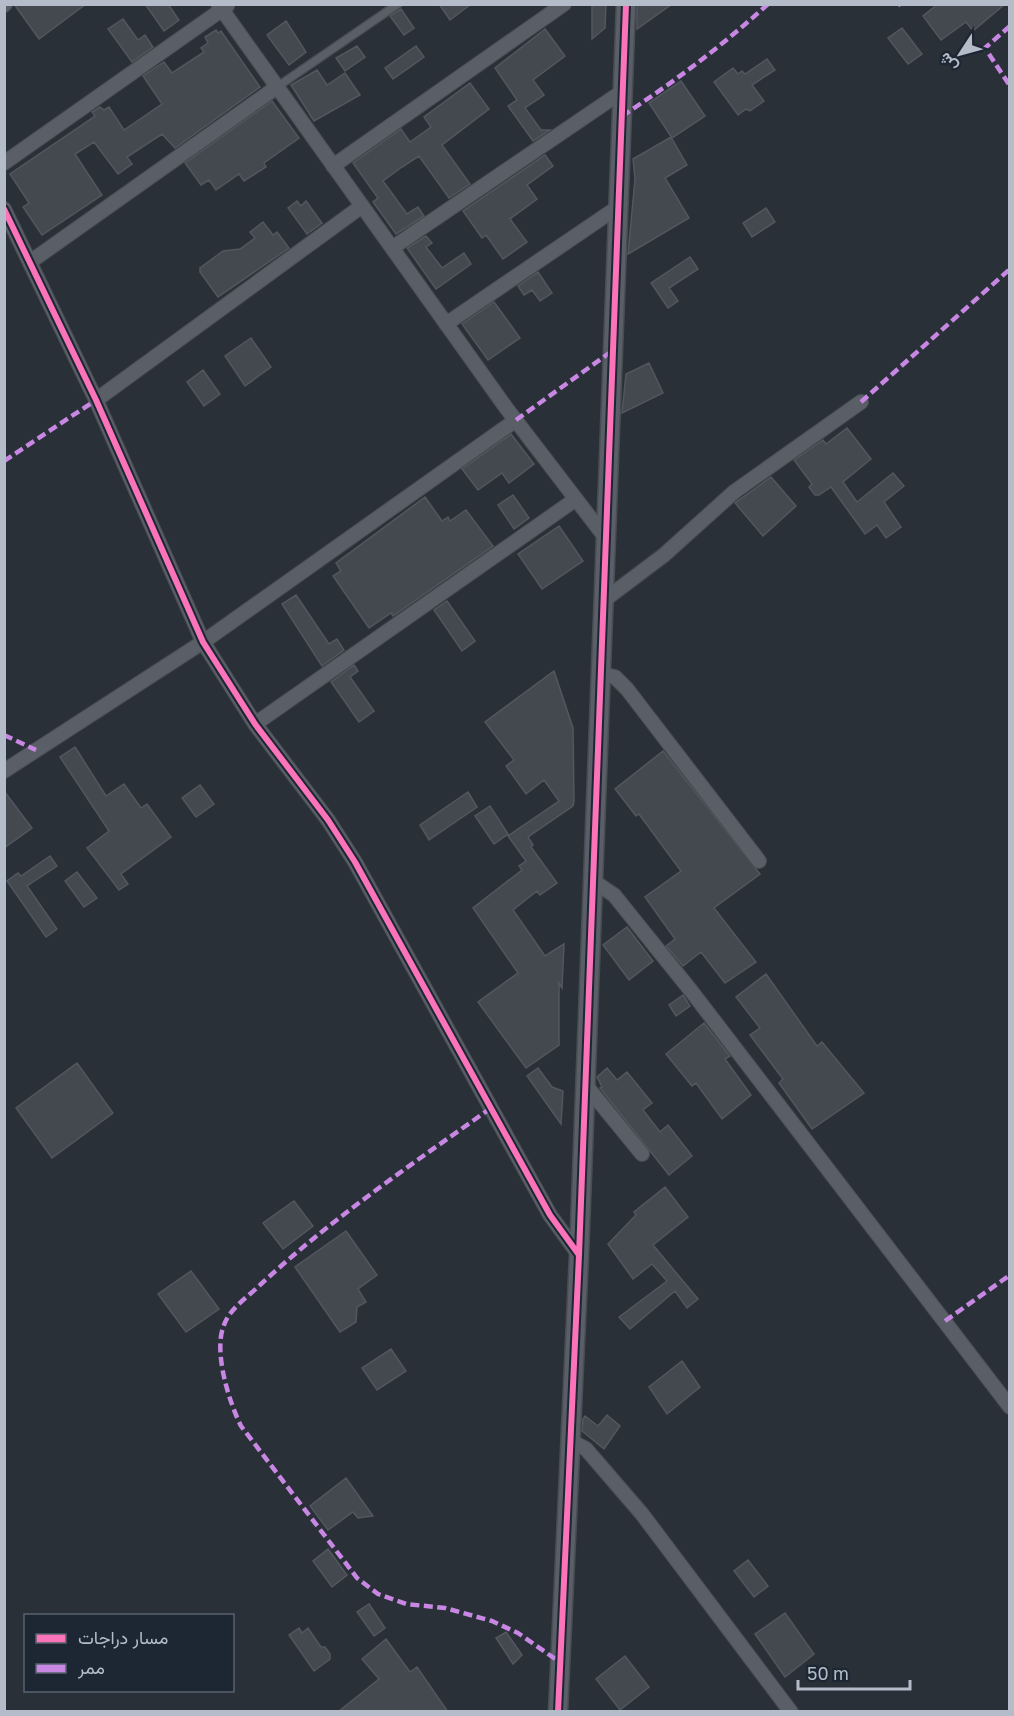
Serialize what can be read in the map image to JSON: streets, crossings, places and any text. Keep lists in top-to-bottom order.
{
  "legend": ["مسار دراجات", "ممر"],
  "scale_bar": "50 m",
  "north": "bottom left"
}
